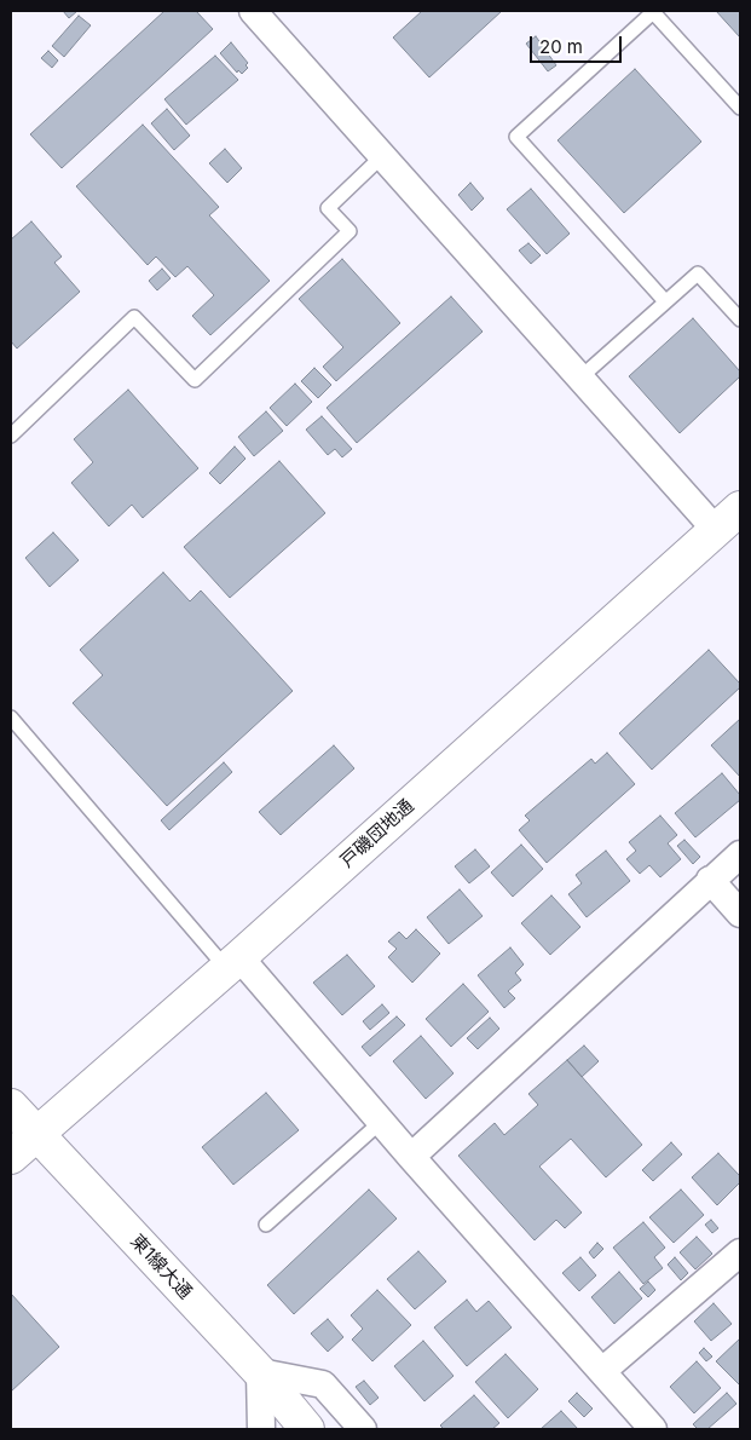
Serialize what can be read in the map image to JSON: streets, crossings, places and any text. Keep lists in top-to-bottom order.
{
  "streets": {
    "street": ["戸磯団地通", "東1線大通"]
  },
  "crossings": [
    ["戸磯団地通", "東1線大通"]
  ],
  "scale_bar": "20 m"
}
